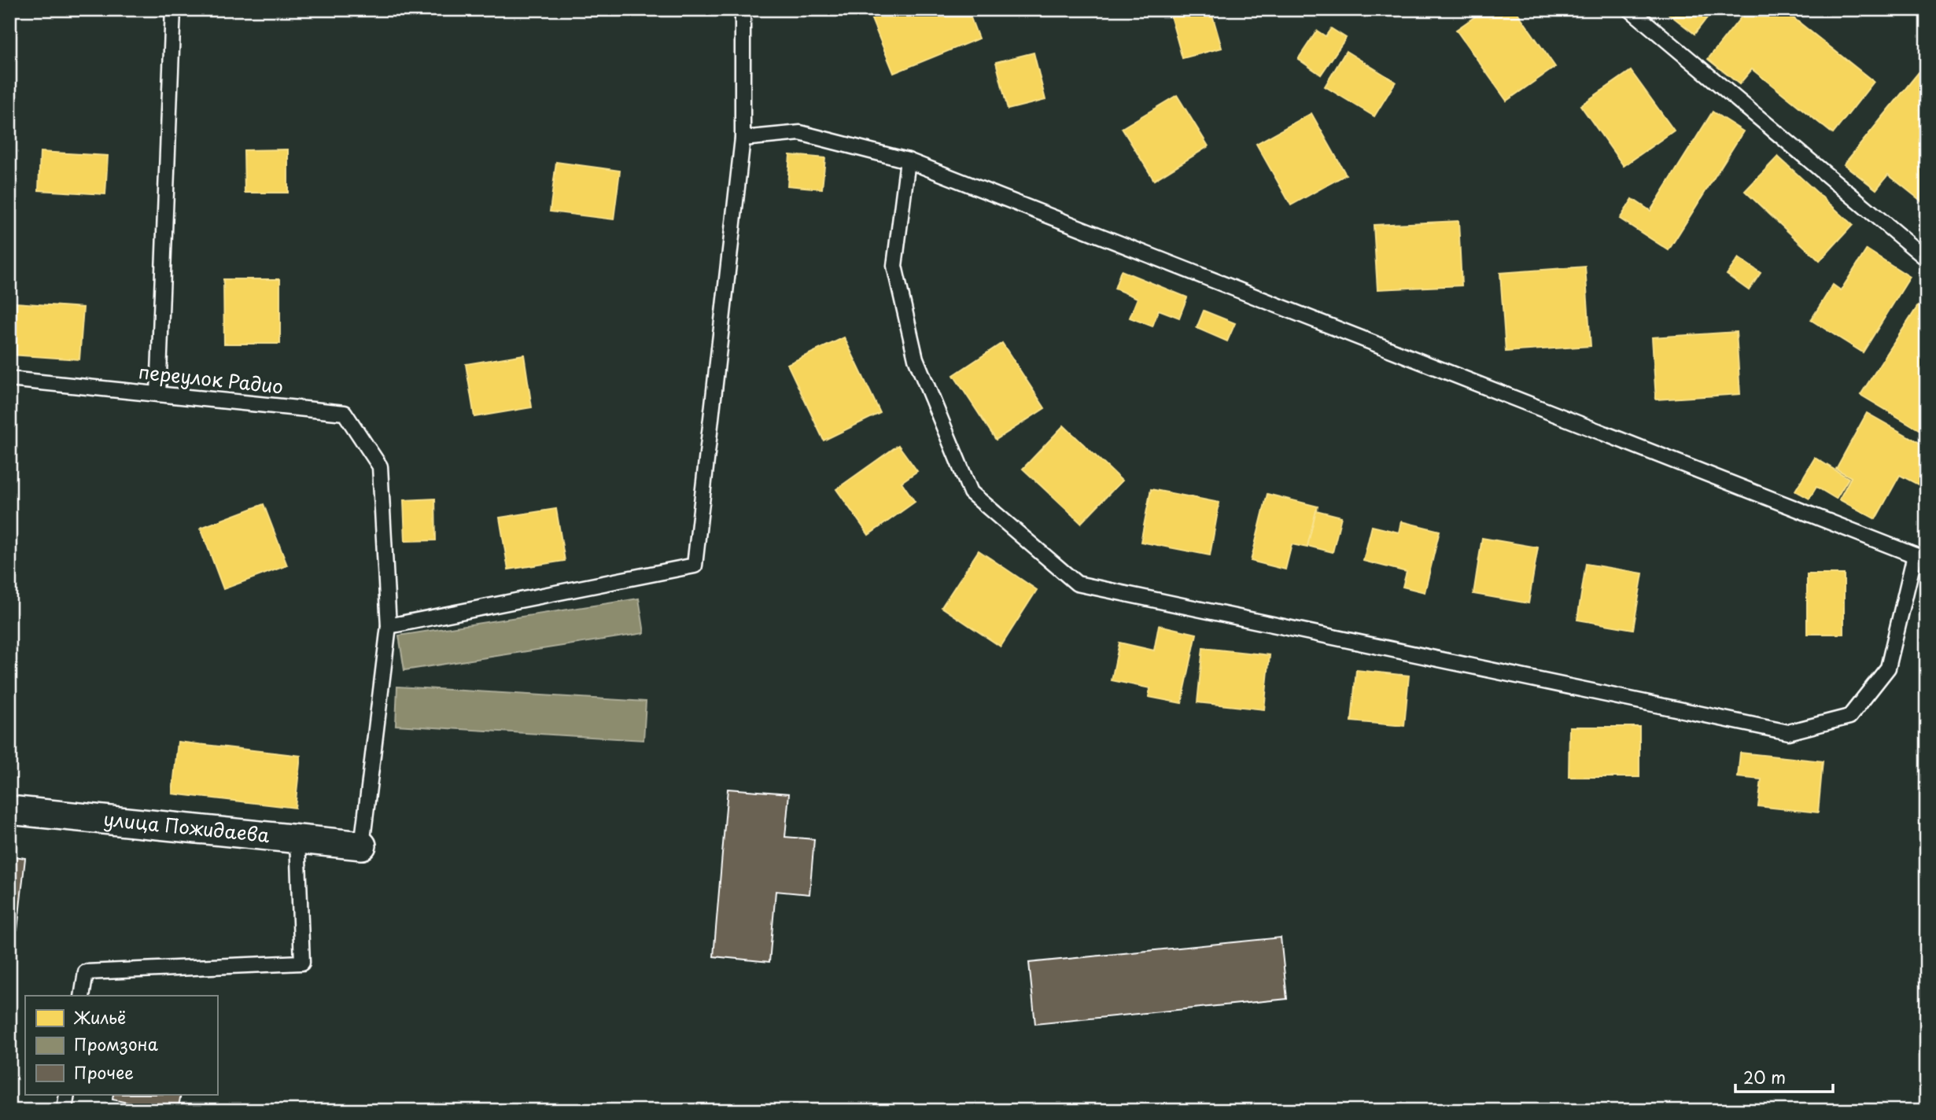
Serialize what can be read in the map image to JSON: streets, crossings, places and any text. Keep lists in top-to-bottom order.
{
  "streets": {
    "street": ["улица Пожидаева"],
    "lane": ["переулок Радио"]
  },
  "legend": ["Жильё", "Промзона", "Прочее"],
  "scale_bar": "20 m"
}
